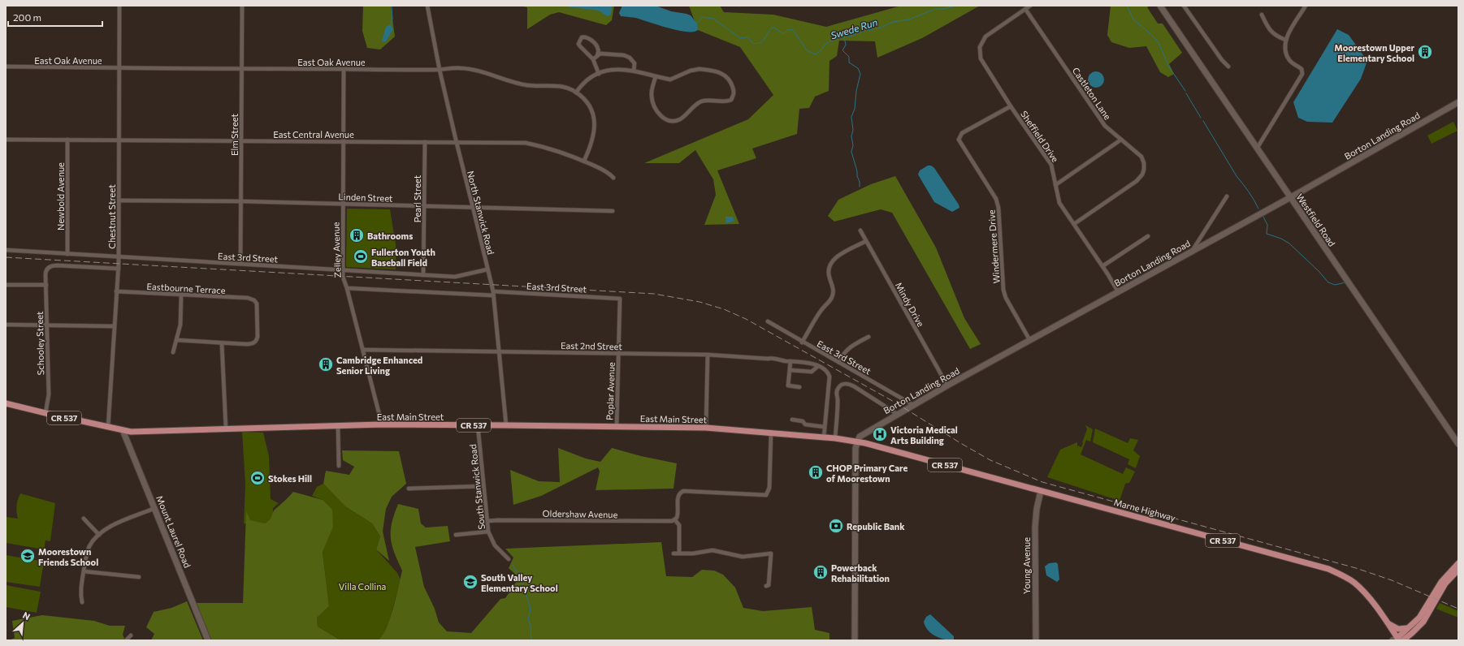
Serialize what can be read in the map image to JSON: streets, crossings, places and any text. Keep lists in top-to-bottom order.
{
  "streets": {
    "main road": ["East Main Street", "CR 537", "Marne Highway"],
    "street": [
      "East Oak Avenue",
      "Castleton Lane",
      "East Central Avenue",
      "Elm Street",
      "Borton Landing Road",
      "Sheffield Drive",
      "Newbold Avenue",
      "Linden Street",
      "Pearl Street",
      "North Stanwick Road",
      "Chestnut Street",
      "Westfield Road",
      "Windermere Drive",
      "Zelley Avenue",
      "East 3rd Street",
      "Eastbourne Terrace",
      "Mindy Drive",
      "Schooley Street",
      "East 2nd Street",
      "Poplar Avenue",
      "South Stanwick Road",
      "Oldershaw Avenue",
      "Mount Laurel Road",
      "Young Avenue"
    ]
  },
  "crossings": [
    ["East Oak Avenue", "East Central Avenue"],
    ["East Oak Avenue", "Elm Street"],
    ["East Oak Avenue", "North Stanwick Road"],
    ["East Oak Avenue", "Chestnut Street"],
    ["East Oak Avenue", "Zelley Avenue"],
    ["Castleton Lane", "Sheffield Drive"],
    ["East Central Avenue", "Elm Street"],
    ["East Central Avenue", "Newbold Avenue"],
    ["East Central Avenue", "Pearl Street"],
    ["East Central Avenue", "North Stanwick Road"],
    ["East Central Avenue", "Chestnut Street"],
    ["East Central Avenue", "Zelley Avenue"],
    ["Elm Street", "Linden Street"],
    ["Elm Street", "East 3rd Street"],
    ["Borton Landing Road", "Sheffield Drive"],
    ["Borton Landing Road", "Westfield Road"],
    ["Borton Landing Road", "Windermere Drive"],
    ["Borton Landing Road", "East 3rd Street"],
    ["Borton Landing Road", "Mindy Drive"],
    ["Borton Landing Road", "East Main Street"],
    ["Borton Landing Road", "Marne Highway"],
    ["Sheffield Drive", "Windermere Drive"],
    ["Newbold Avenue", "East 3rd Street"],
    ["Linden Street", "Pearl Street"],
    ["Linden Street", "North Stanwick Road"],
    ["Linden Street", "Chestnut Street"],
    ["Linden Street", "Zelley Avenue"],
    ["Pearl Street", "East 3rd Street"],
    ["North Stanwick Road", "East 3rd Street"],
    ["North Stanwick Road", "East 2nd Street"],
    ["North Stanwick Road", "East Main Street"],
    ["Chestnut Street", "East 3rd Street"],
    ["Chestnut Street", "Eastbourne Terrace"],
    ["Chestnut Street", "Schooley Street"],
    ["Chestnut Street", "East Main Street"],
    ["Zelley Avenue", "East 3rd Street"],
    ["Zelley Avenue", "East 2nd Street"],
    ["Zelley Avenue", "East Main Street"],
    ["East 3rd Street", "Poplar Avenue"],
    ["Schooley Street", "East Main Street"],
    ["East 2nd Street", "Poplar Avenue"],
    ["Poplar Avenue", "East Main Street"],
    ["East Main Street", "South Stanwick Road"],
    ["East Main Street", "Marne Highway"],
    ["East Main Street", "Mount Laurel Road"],
    ["South Stanwick Road", "Oldershaw Avenue"],
    ["Marne Highway", "Young Avenue"]
  ],
  "water": ["Swede Run"],
  "parks": ["Villa Collina"],
  "places": {
    "building": [
      "Moorestown Upper Elementary School",
      "Bathrooms",
      "Cambridge Enhanced Senior Living",
      "CHOP Primary Care of Moorestown",
      "Powerback Rehabilitation"
    ],
    "sports": ["Fullerton Youth Baseball Field", "Stokes Hill"],
    "hospital": ["Victoria Medical Arts Building"],
    "bank": ["Republic Bank"],
    "school or university": ["Moorestown Friends School", "South Valley Elementary School"]
  },
  "scale_bar": "200 m",
  "north": "top right"
}
